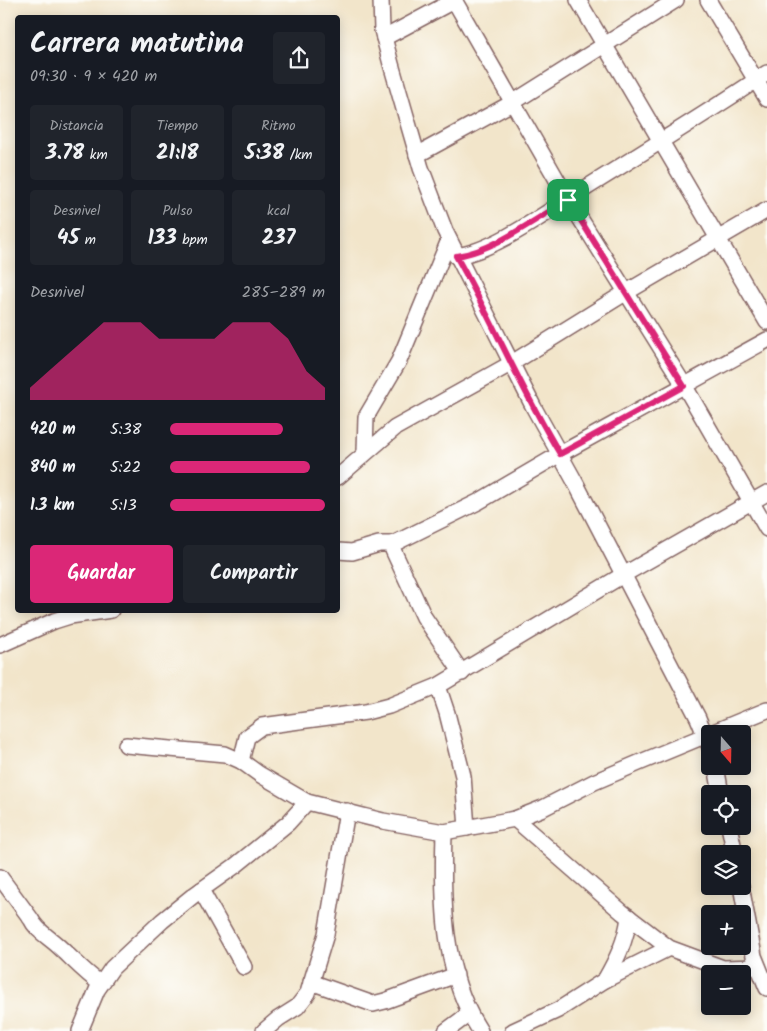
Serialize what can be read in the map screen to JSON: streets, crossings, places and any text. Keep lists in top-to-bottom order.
{
  "north": "bottom",
  "page": {
    "heading": ["Carrera matutina", "09:30 · 9 × 420 m"],
    "stats": [
      ["Distancia", "3.78 km"],
      ["Tiempo", "21:18"],
      ["Ritmo", "5:38 /km"],
      ["Desnivel", "45 m"],
      ["Pulso", "133 bpm"],
      ["kcal", "237"]
    ],
    "chart": ["Desnivel", "285–289 m"],
    "list": [
      {
        "name": "420 m",
        "note": "5:38"
      },
      {
        "name": "840 m",
        "note": "5:22"
      },
      {
        "name": "1.3 km",
        "note": "5:13"
      }
    ],
    "buttons": ["Guardar", "Compartir"],
    "map_buttons": ["+", "−"]
  }
}
